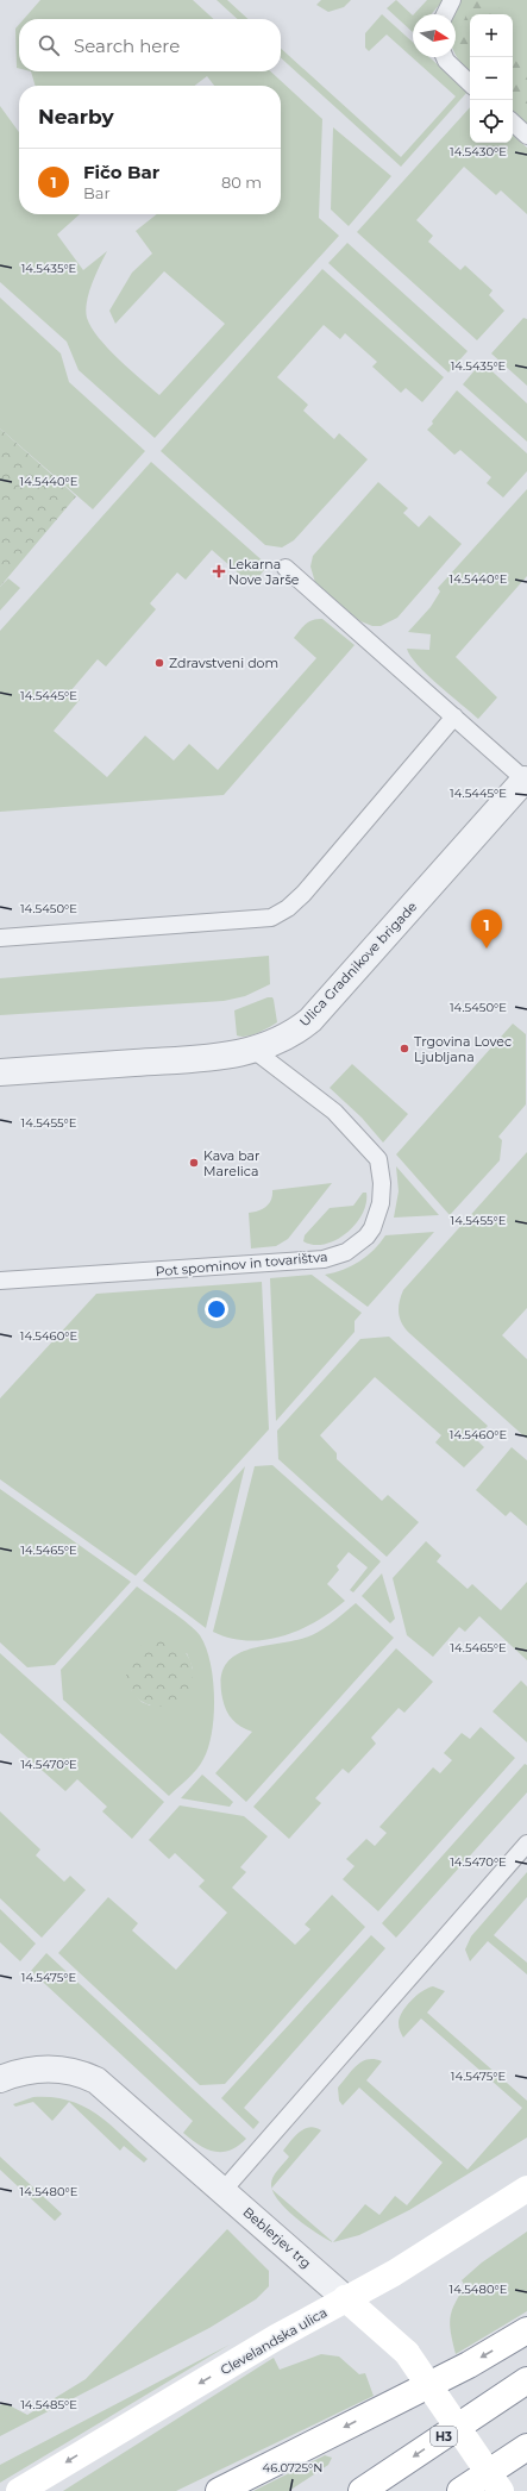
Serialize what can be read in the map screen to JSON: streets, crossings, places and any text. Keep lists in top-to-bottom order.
{
  "streets": {
    "main road": ["Beblerjev trg", "Clevelandska ulica", "H3"],
    "street": ["Ulica Gradnikove brigade"],
    "lane": ["Pot spominov in tovarištva"]
  },
  "crossings": [
    ["Ulica Gradnikove brigade", "Pot spominov in tovarištva"],
    ["Beblerjev trg", "Clevelandska ulica"]
  ],
  "places": {
    "health": ["Lekarna Nove Jarše"],
    "other": ["Zdravstveni dom", "Trgovina Lovec Ljubljana", "Kava bar Marelica"]
  },
  "north": "right",
  "page": {
    "map_buttons": ["+", "−"],
    "search": "Search here",
    "heading": "Nearby",
    "list": [
      {
        "mark": "1",
        "name": "Fičo Bar",
        "note": "Bar",
        "value": "80 m"
      }
    ],
    "pins": "1"
  },
  "coordinates": [
    "14.5430°E",
    "14.5435°E",
    "14.5440°E",
    "14.5445°E",
    "14.5450°E",
    "14.5455°E",
    "14.5460°E",
    "14.5465°E",
    "14.5470°E",
    "14.5475°E",
    "14.5480°E",
    "14.5485°E",
    "46.0725°N"
  ]
}
